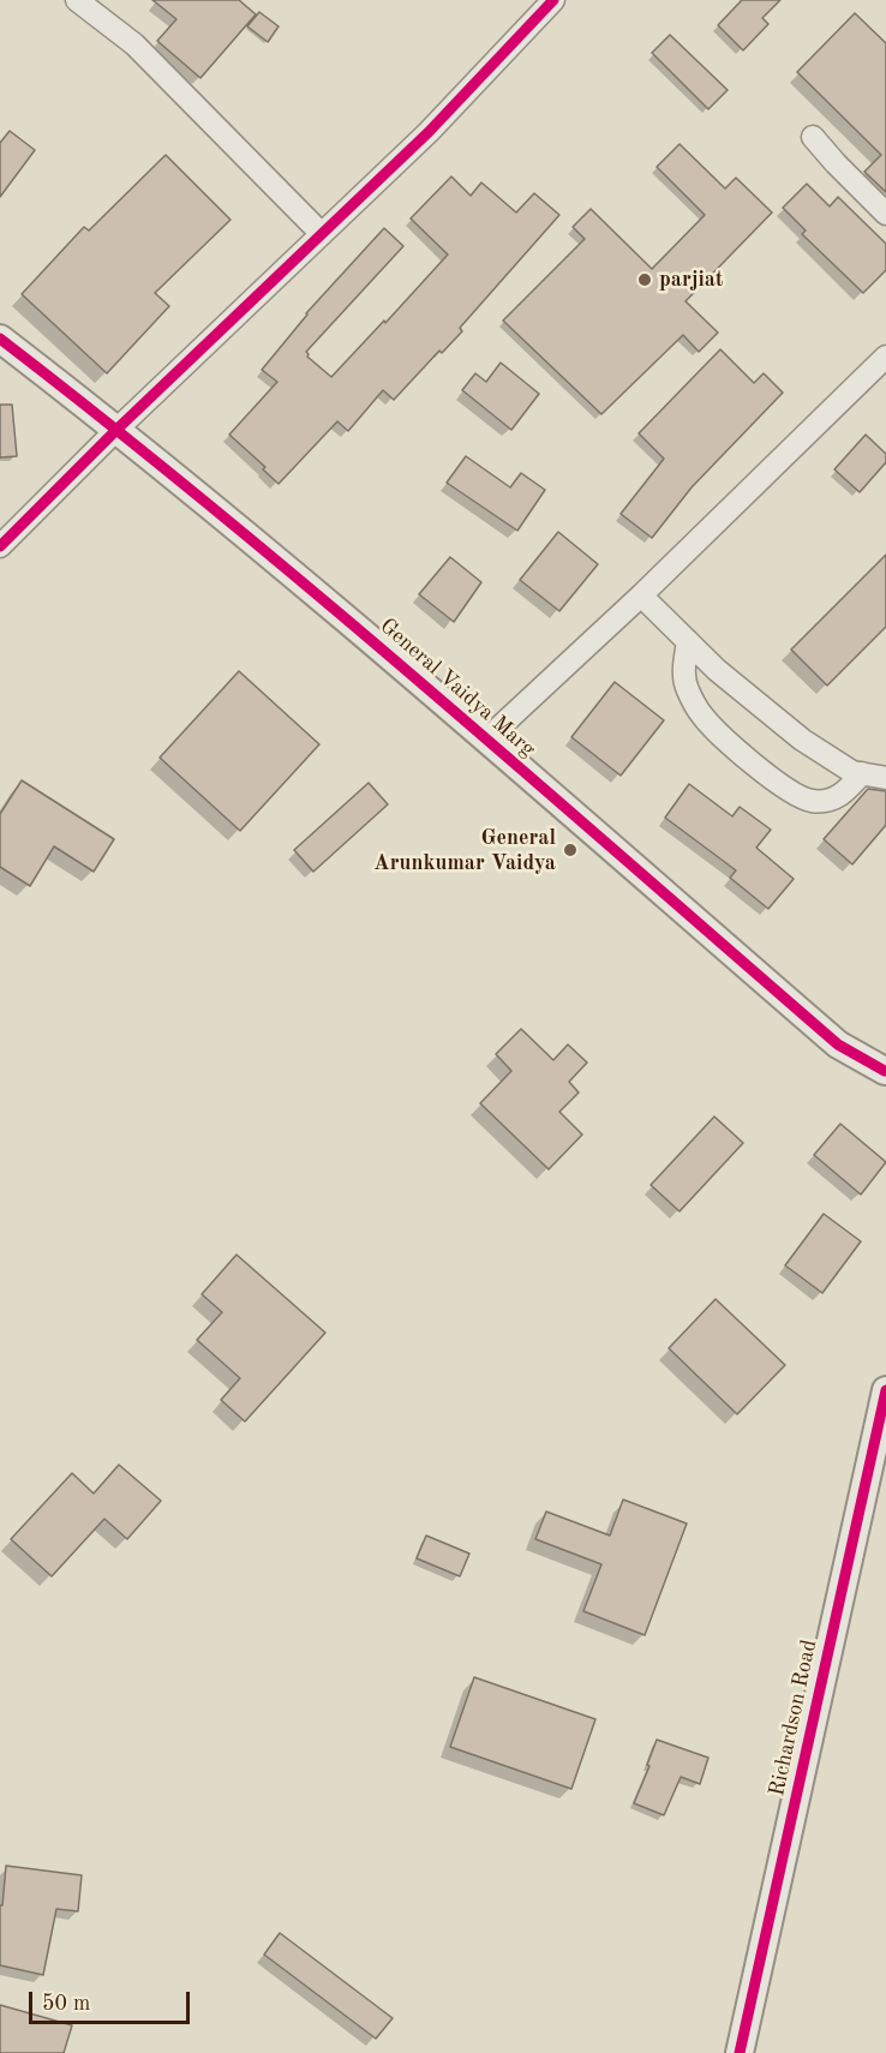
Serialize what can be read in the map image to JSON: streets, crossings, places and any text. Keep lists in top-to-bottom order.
{
  "streets": {
    "street": ["General Vaidya Marg", "Richardson Road"]
  },
  "places": ["parjiat", "General Arunkumar Vaidya"],
  "scale_bar": "50 m"
}
